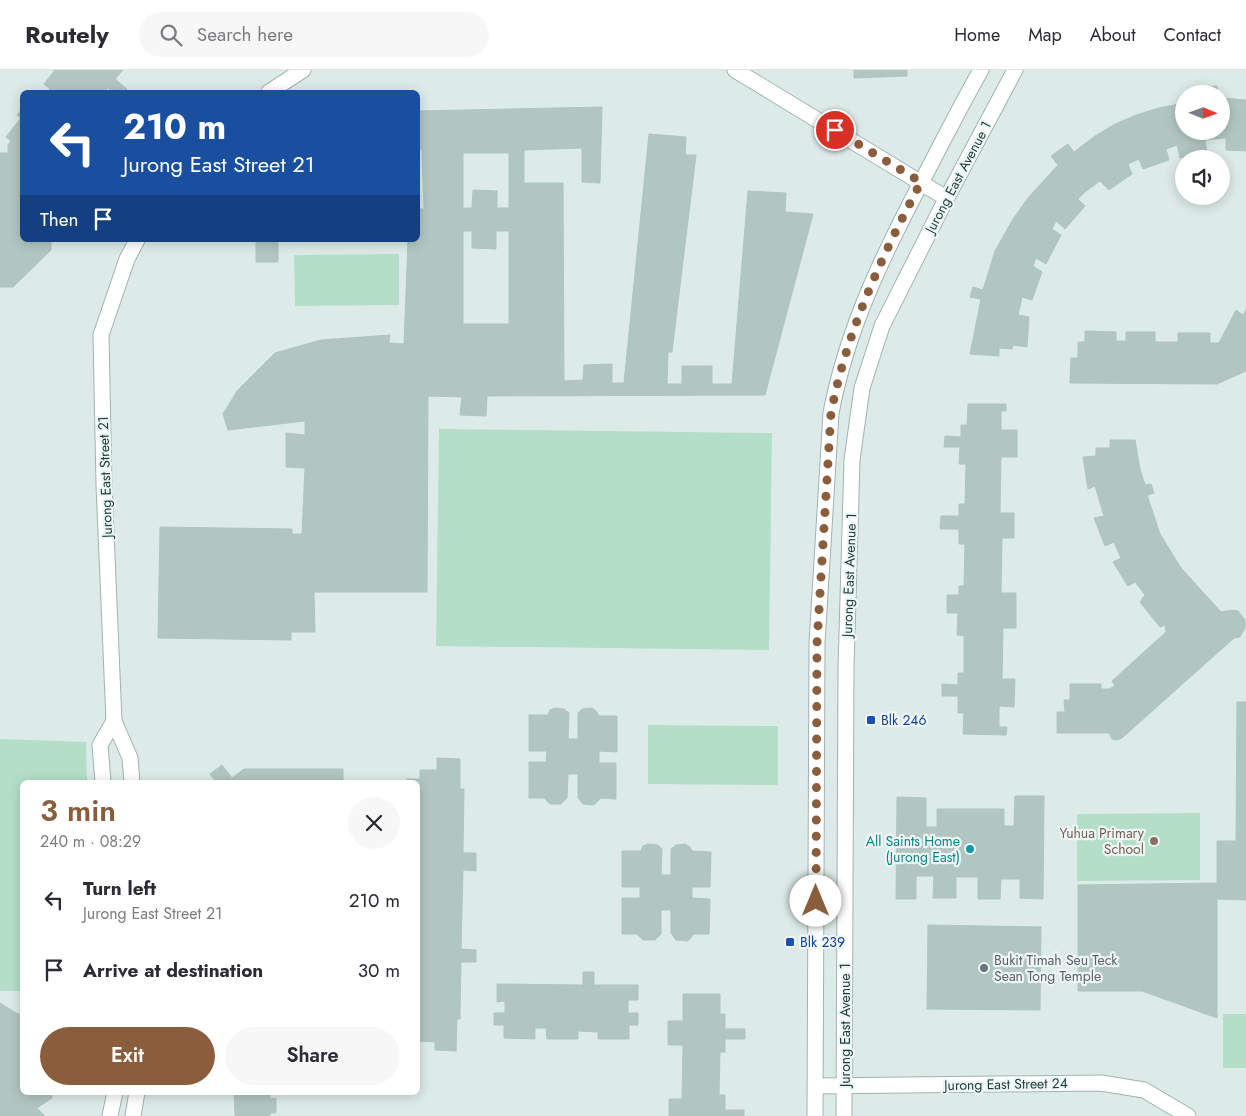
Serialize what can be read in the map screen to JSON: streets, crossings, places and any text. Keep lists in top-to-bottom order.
{
  "streets": {
    "street": ["Jurong East Avenue 1", "Jurong East Street 21", "Jurong East Street 24"]
  },
  "crossings": [
    ["Jurong East Avenue 1", "Jurong East Street 24"]
  ],
  "places": {
    "transit": ["Blk 246", "Blk 239"],
    "other": ["Yuhua Primary School", "All Saints Home (Jurong East)", "Bukit Timah Seu Teck Sean Tong Temple"]
  },
  "north": "right",
  "page": {
    "header": "Routely",
    "search": "Search here",
    "nav": [
      "Home",
      "Map",
      "About",
      "Contact"
    ],
    "turn": ["210 m", "Jurong East Street 21"],
    "then": "Then",
    "heading": ["3 min", "240 m · 08:29"],
    "list": [
      {
        "name": "Turn left",
        "note": "Jurong East Street 21",
        "value": "210 m"
      },
      {
        "name": "Arrive at destination",
        "value": "30 m"
      }
    ],
    "buttons": ["Exit", "Share"]
  }
}
